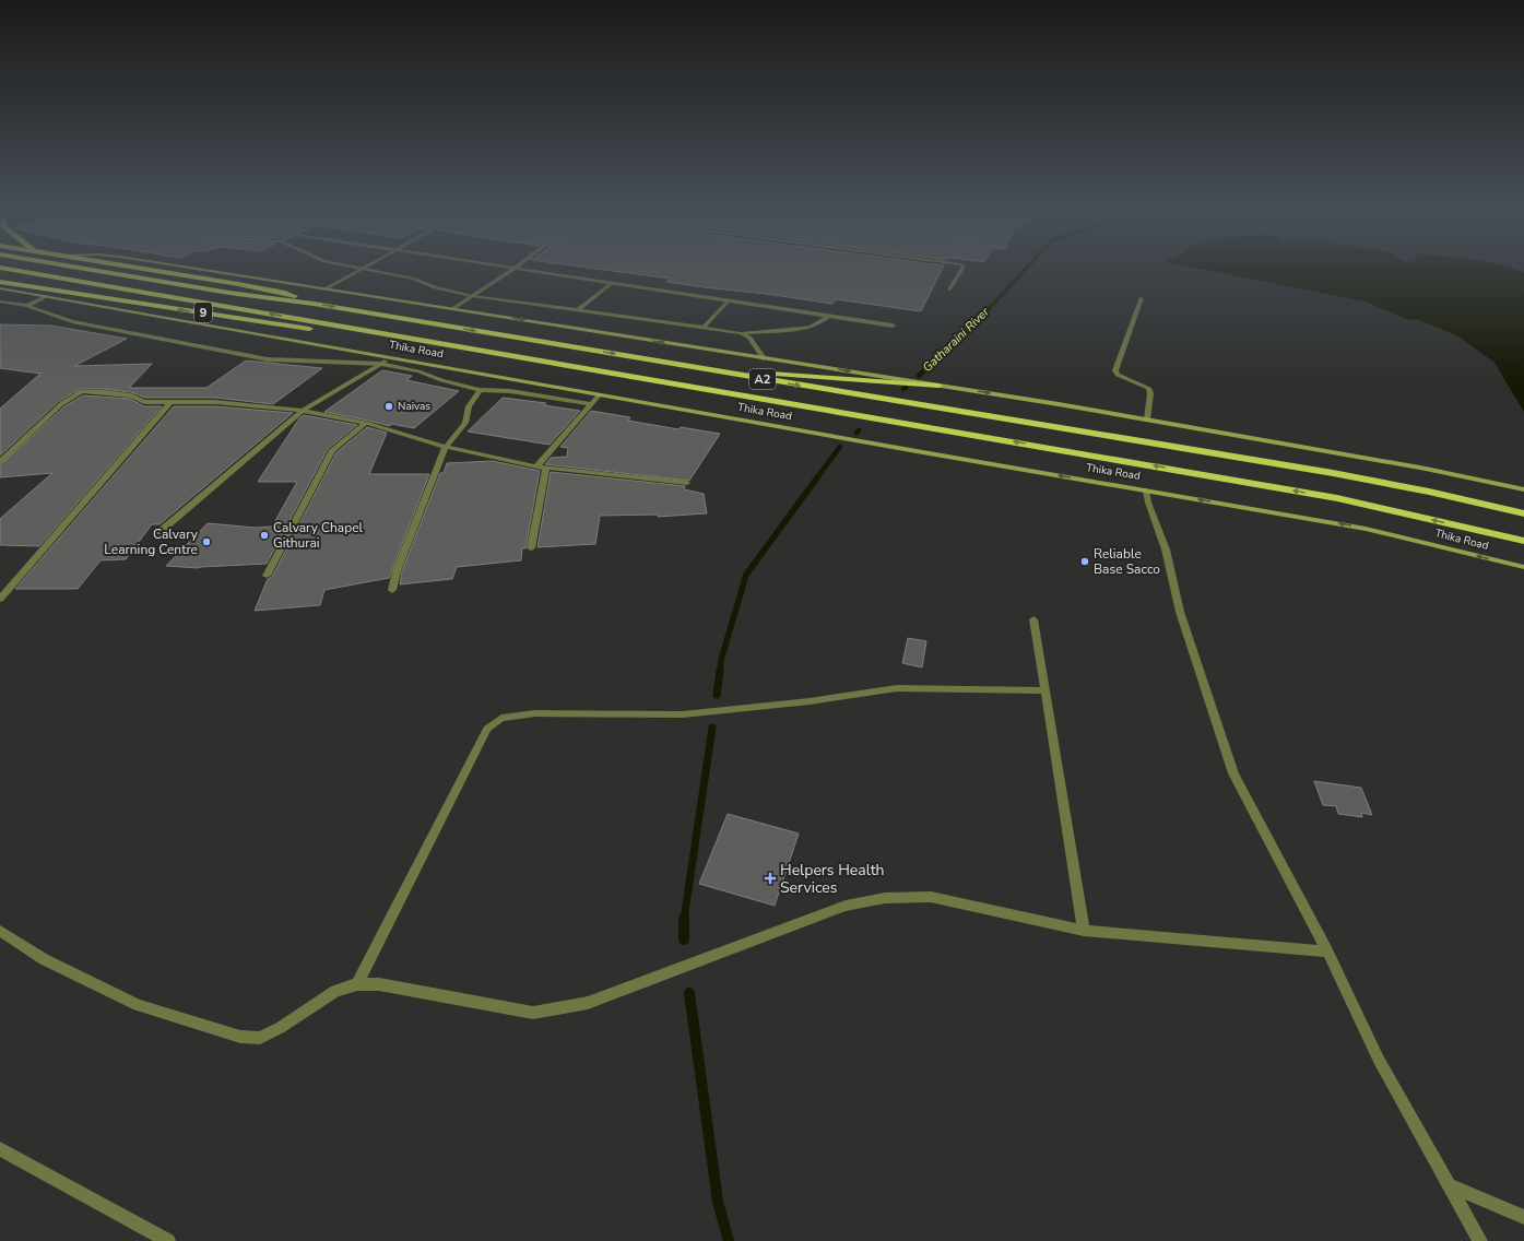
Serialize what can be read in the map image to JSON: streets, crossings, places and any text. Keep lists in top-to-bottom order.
{
  "streets": {
    "highway": ["9", "Thika Road", "A2"]
  },
  "crossings": [
    ["9", "Thika Road"]
  ],
  "water": ["Gatharaini River"],
  "places": {
    "other": [
      "Naivas",
      "Calvary Chapel Githurai",
      "Calvary Learning Centre",
      "Reliable Base Sacco"
    ],
    "health": ["Helpers Health Services"]
  }
}
